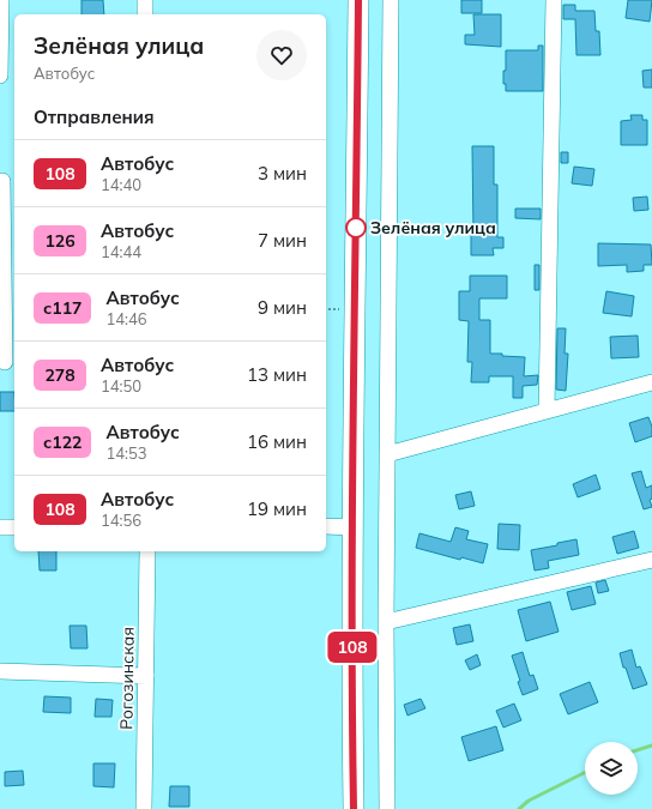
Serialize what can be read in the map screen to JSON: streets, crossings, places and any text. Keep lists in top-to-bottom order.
{
  "streets": {
    "street": ["Рогозинская"]
  },
  "places": ["Зелёная улица"],
  "lines": ["bus line 108"],
  "page": {
    "on_map": "108",
    "heading": [
      ["Зелёная улица", "Автобус"],
      "Отправления"
    ],
    "list": [
      {
        "mark": "108",
        "name": "Автобус",
        "note": "14:40",
        "value": "3 мин"
      },
      {
        "mark": "126",
        "name": "Автобус",
        "note": "14:44",
        "value": "7 мин"
      },
      {
        "mark": "с117",
        "name": "Автобус",
        "note": "14:46",
        "value": "9 мин"
      },
      {
        "mark": "278",
        "name": "Автобус",
        "note": "14:50",
        "value": "13 мин"
      },
      {
        "mark": "с122",
        "name": "Автобус",
        "note": "14:53",
        "value": "16 мин"
      },
      {
        "mark": "108",
        "name": "Автобус",
        "note": "14:56",
        "value": "19 мин"
      }
    ]
  }
}
